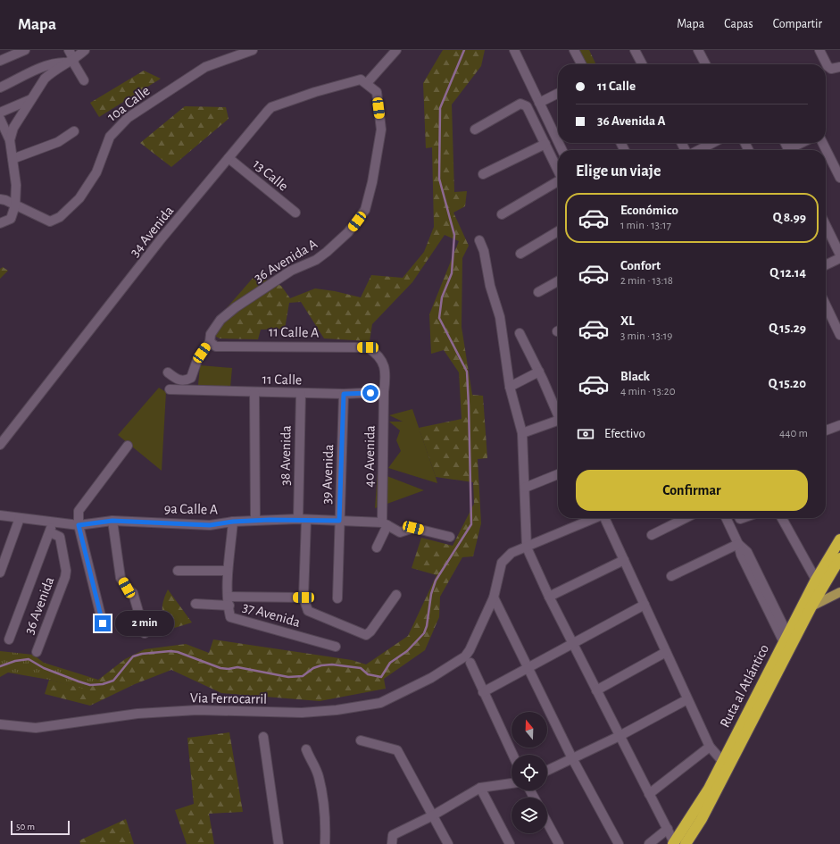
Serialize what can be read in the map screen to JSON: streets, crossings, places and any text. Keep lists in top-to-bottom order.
{
  "streets": {
    "highway": ["Ruta al Atlántico"],
    "street": [
      "10a Calle",
      "13 Calle",
      "34 Avenida",
      "36 Avenida A",
      "11 Calle A",
      "11 Calle",
      "38 Avenida",
      "40 Avenida",
      "39 Avenida",
      "9a Calle A",
      "36 Avenida",
      "37 Avenida",
      "Via Ferrocarril"
    ]
  },
  "crossings": [
    ["13 Calle", "34 Avenida"],
    ["34 Avenida", "36 Avenida A"],
    ["36 Avenida A", "11 Calle A"],
    ["11 Calle A", "40 Avenida"],
    ["11 Calle", "38 Avenida"],
    ["11 Calle", "40 Avenida"],
    ["11 Calle", "39 Avenida"],
    ["38 Avenida", "9a Calle A"],
    ["40 Avenida", "9a Calle A"],
    ["39 Avenida", "9a Calle A"],
    ["9a Calle A", "37 Avenida"]
  ],
  "scale_bar": "50 m",
  "north": "top",
  "page": {
    "header": "Mapa",
    "nav": ["Mapa", "Capas", "Compartir"],
    "banner": ["11 Calle", "36 Avenida A"],
    "heading": "Elige un viaje",
    "list": [
      {
        "name": "Económico",
        "note": "1 min · 13:17",
        "value": "Q 8.99"
      },
      {
        "name": "Confort",
        "note": "2 min · 13:18",
        "value": "Q 12.14"
      },
      {
        "name": "XL",
        "note": "3 min · 13:19",
        "value": "Q 15.29"
      },
      {
        "name": "Black",
        "note": "4 min · 13:20",
        "value": "Q 15.20"
      }
    ],
    "pay": ["Efectivo", "440 m"],
    "buttons": "Confirmar",
    "bubble": "2 min",
    "scale": "50 m"
  }
}
